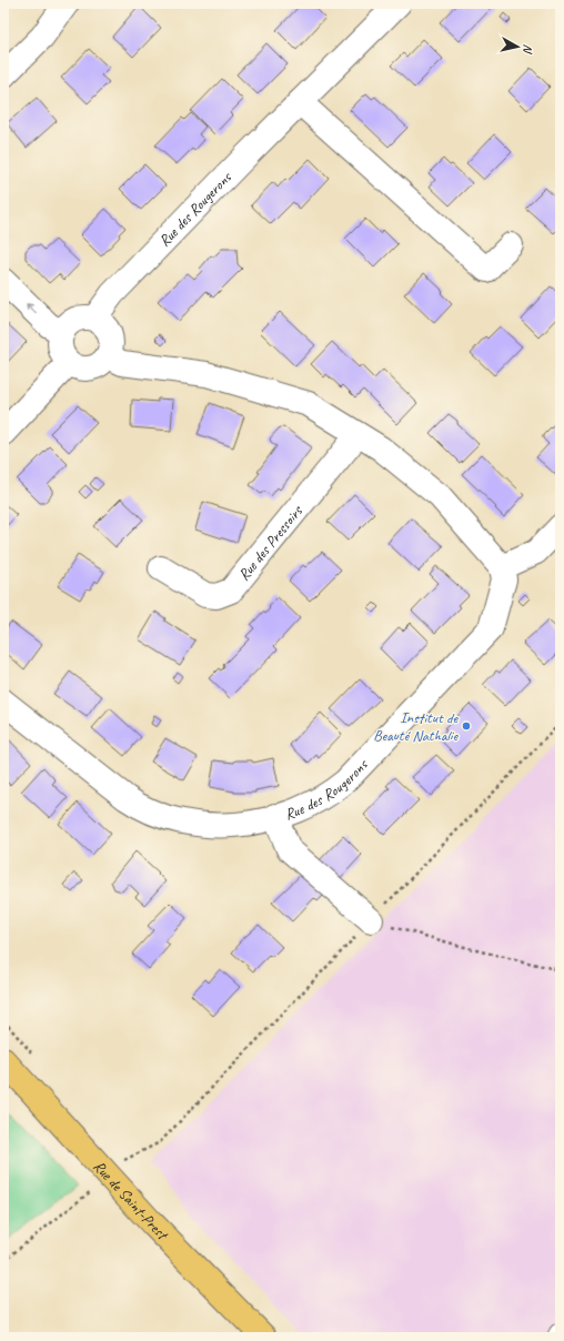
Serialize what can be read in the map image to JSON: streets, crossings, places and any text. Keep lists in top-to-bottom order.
{
  "streets": {
    "main road": ["Rue de Saint-Prest"],
    "street": ["Rue des Rougerons", "Rue des Pressoirs"]
  },
  "places": ["Institut de Beauté Nathalie"],
  "north": "right"
}
